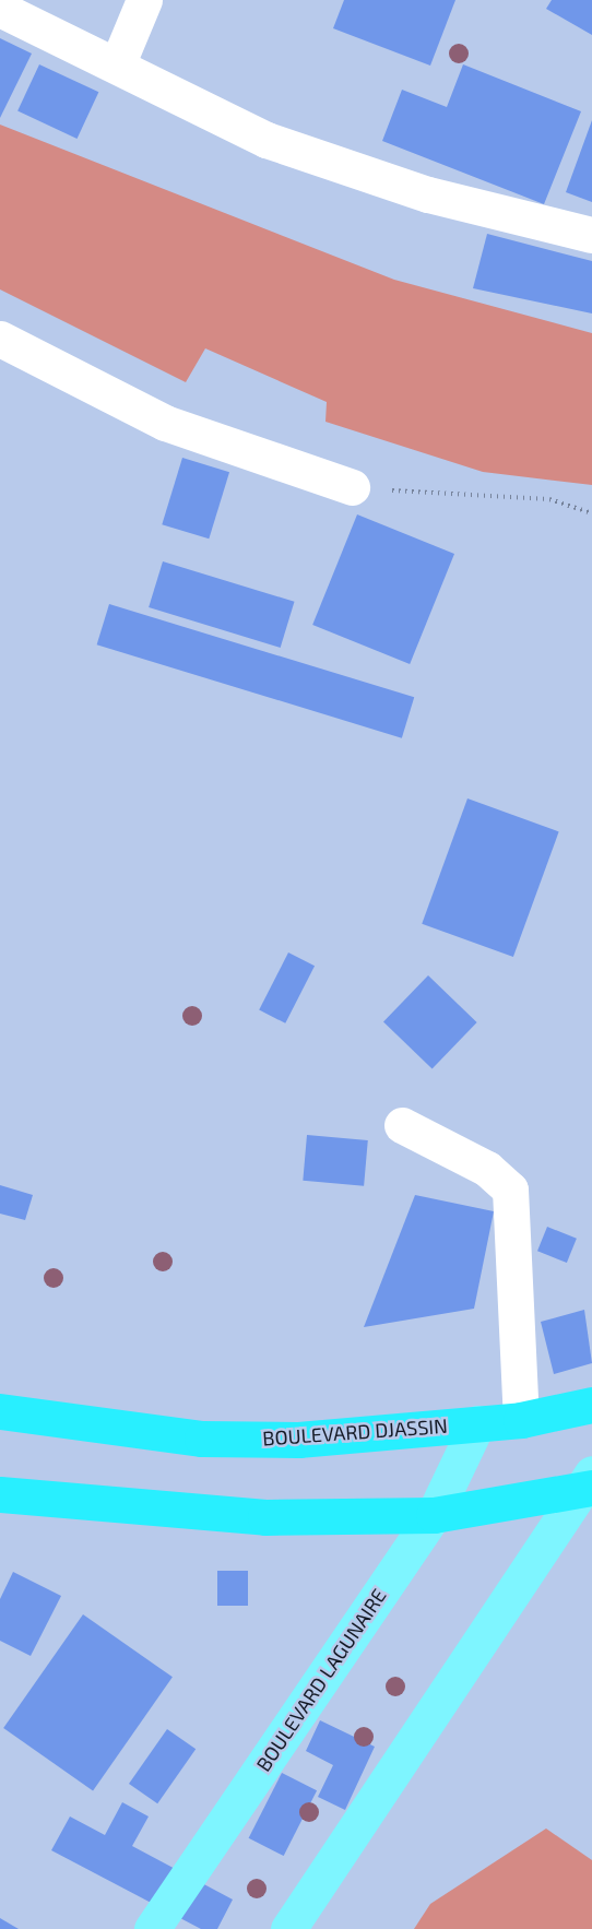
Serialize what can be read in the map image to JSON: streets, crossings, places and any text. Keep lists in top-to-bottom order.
{
  "streets": {
    "highway": ["BOULEVARD DJASSIN"],
    "main road": ["BOULEVARD LAGUNAIRE"]
  },
  "crossings": [
    ["BOULEVARD DJASSIN", "BOULEVARD LAGUNAIRE"]
  ]
}
